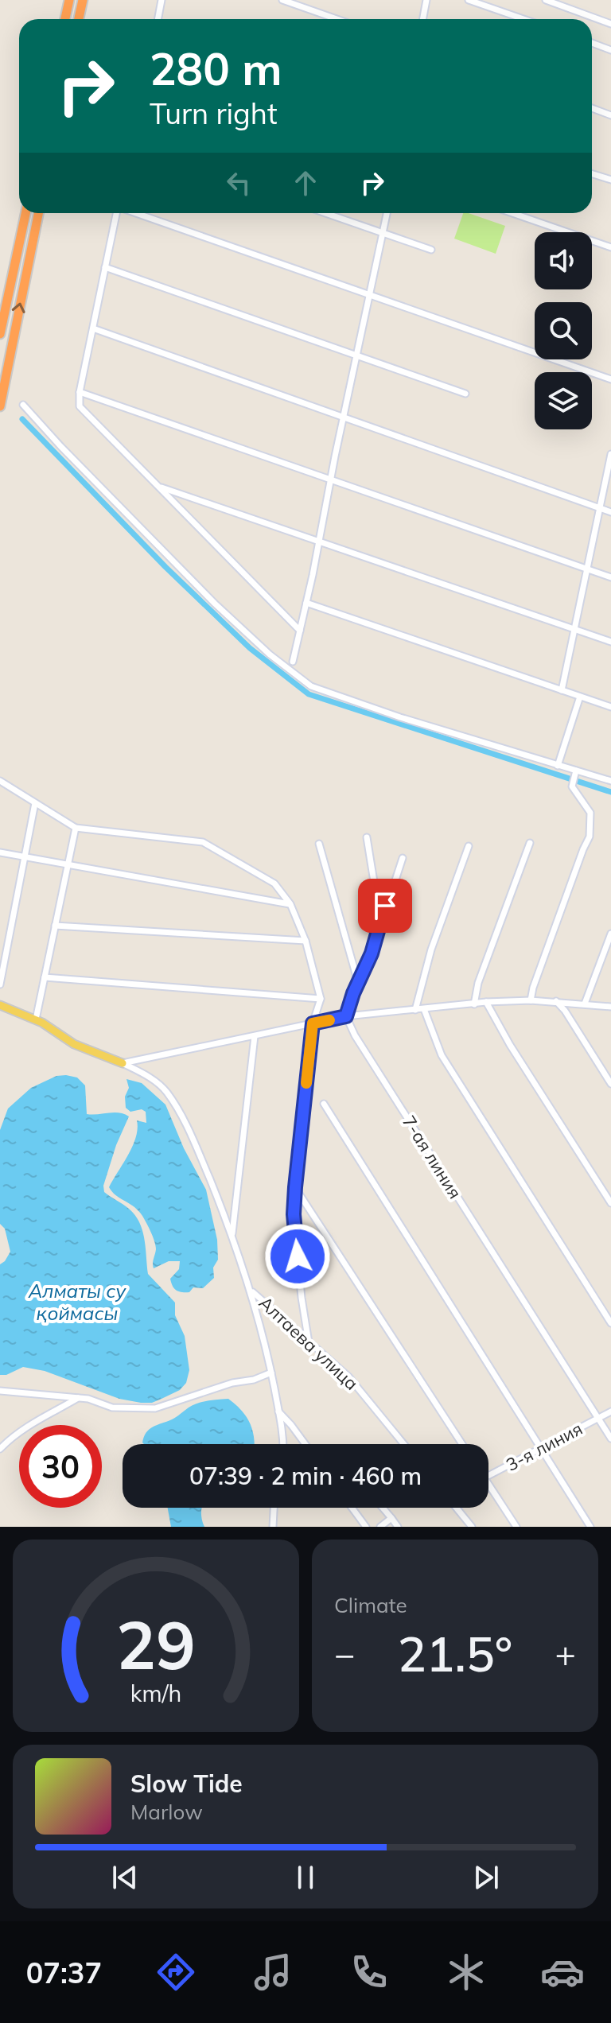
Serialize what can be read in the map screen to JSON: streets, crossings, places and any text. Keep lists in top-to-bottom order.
{
  "streets": {
    "street": ["7-ая линия", "Алтаева улица", "3-я линия"]
  },
  "crossings": [
    ["7-ая линия", "3-я линия"]
  ],
  "water": ["Алматы су қоймасы"],
  "page": {
    "turn": ["280 m", "Turn right"],
    "limit": "30",
    "trip": "07:39 · 2 min · 460 m",
    "tile": "Climate",
    "heat": ["−", "21.5°", "+"],
    "song": ["Slow Tide", "Marlow"],
    "tabs": "07:37",
    "gauge": ["29", "km/h"]
  }
}
